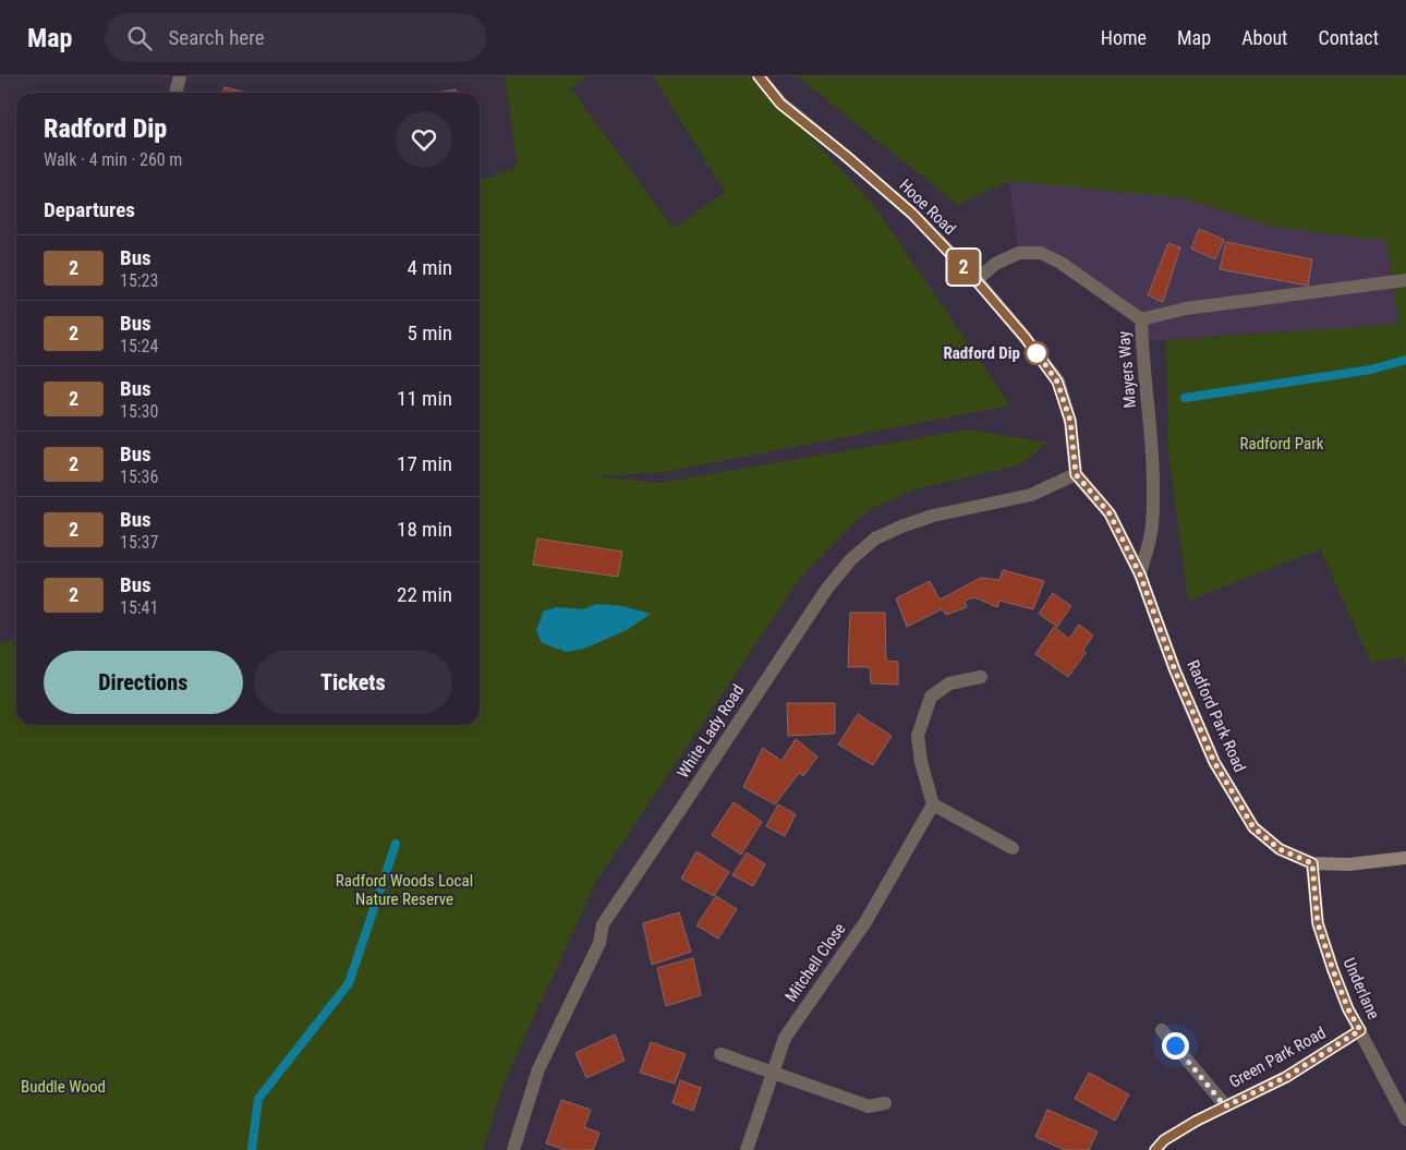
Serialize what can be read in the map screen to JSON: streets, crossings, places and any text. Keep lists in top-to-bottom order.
{
  "streets": {
    "street": [
      "Hooe Road",
      "Mayers Way",
      "Radford Park Road",
      "White Lady Road",
      "Mitchell Close",
      "Underlane",
      "Green Park Road"
    ]
  },
  "crossings": [
    ["Hooe Road", "Mayers Way"],
    ["Hooe Road", "Radford Park Road"],
    ["Hooe Road", "White Lady Road"],
    ["Mayers Way", "Radford Park Road"],
    ["Radford Park Road", "White Lady Road"],
    ["Radford Park Road", "Underlane"],
    ["Underlane", "Green Park Road"]
  ],
  "parks": ["Radford Park", "Radford Woods Local Nature Reserve", "Buddle Wood"],
  "places": ["Radford Dip"],
  "lines": ["bus line 2"],
  "page": {
    "header": "Map",
    "search": "Search here",
    "nav": [
      "Home",
      "Map",
      "About",
      "Contact"
    ],
    "on_map": "2",
    "heading": [
      ["Radford Dip", "Walk · 4 min · 260 m"],
      "Departures"
    ],
    "list": [
      {
        "mark": "2",
        "name": "Bus",
        "note": "15:23",
        "value": "4 min"
      },
      {
        "mark": "2",
        "name": "Bus",
        "note": "15:24",
        "value": "5 min"
      },
      {
        "mark": "2",
        "name": "Bus",
        "note": "15:30",
        "value": "11 min"
      },
      {
        "mark": "2",
        "name": "Bus",
        "note": "15:36",
        "value": "17 min"
      },
      {
        "mark": "2",
        "name": "Bus",
        "note": "15:37",
        "value": "18 min"
      },
      {
        "mark": "2",
        "name": "Bus",
        "note": "15:41",
        "value": "22 min"
      }
    ],
    "buttons": ["Directions", "Tickets"]
  }
}
